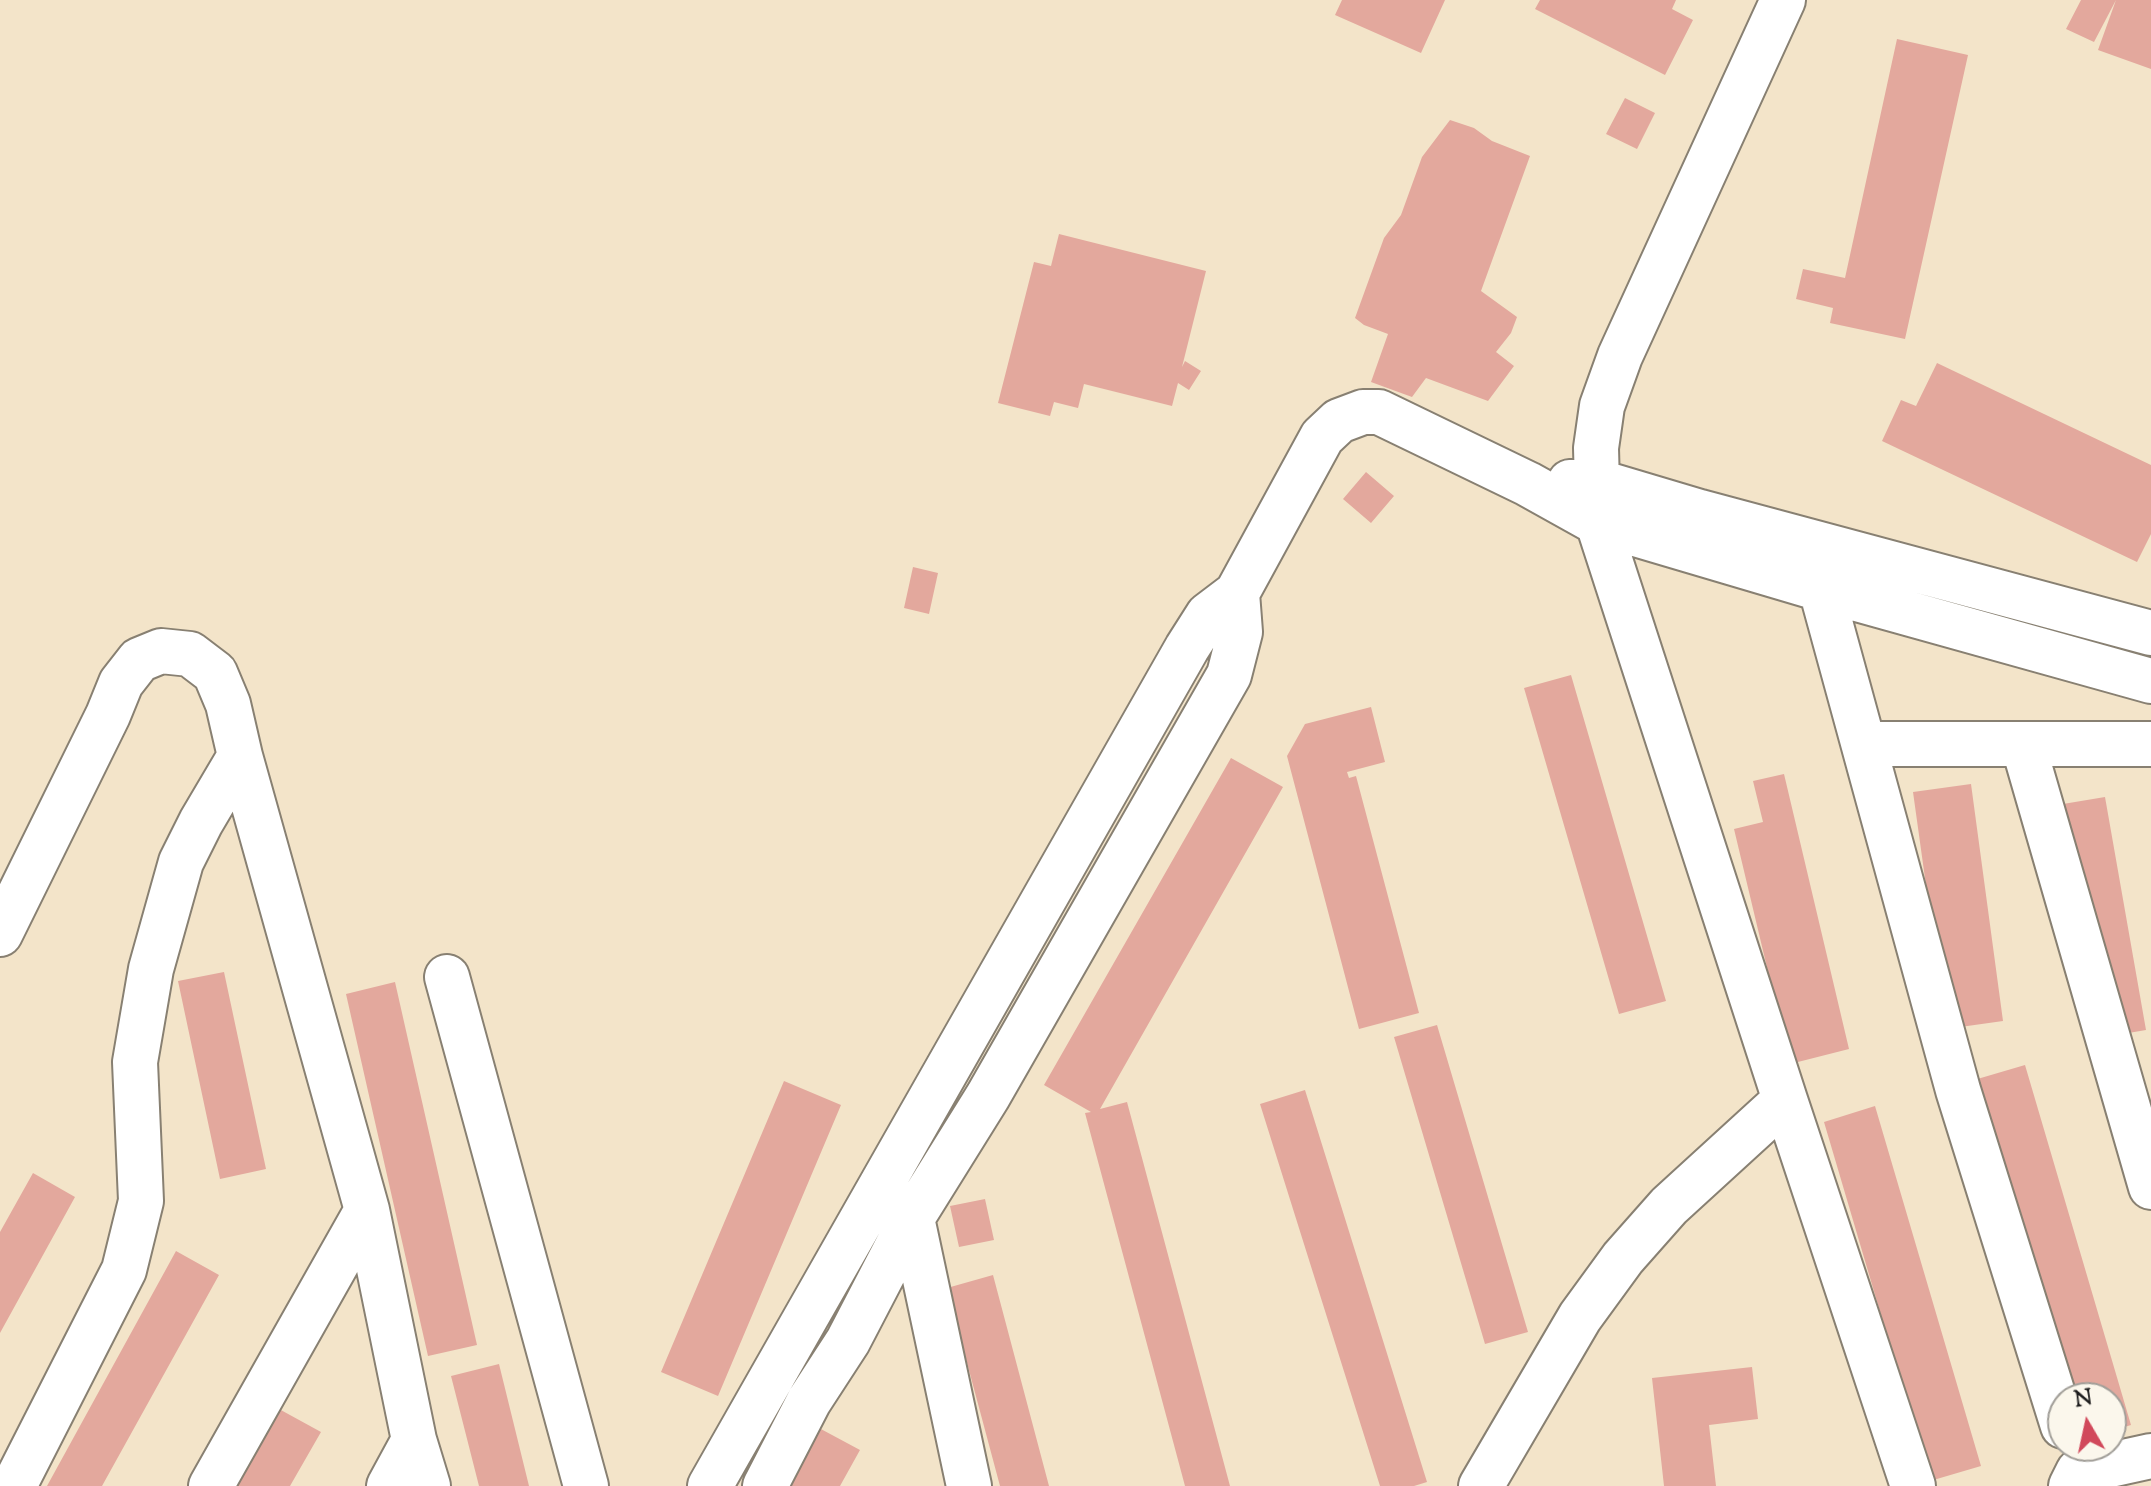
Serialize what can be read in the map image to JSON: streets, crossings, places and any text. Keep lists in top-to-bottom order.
{
  "north": "top"
}
